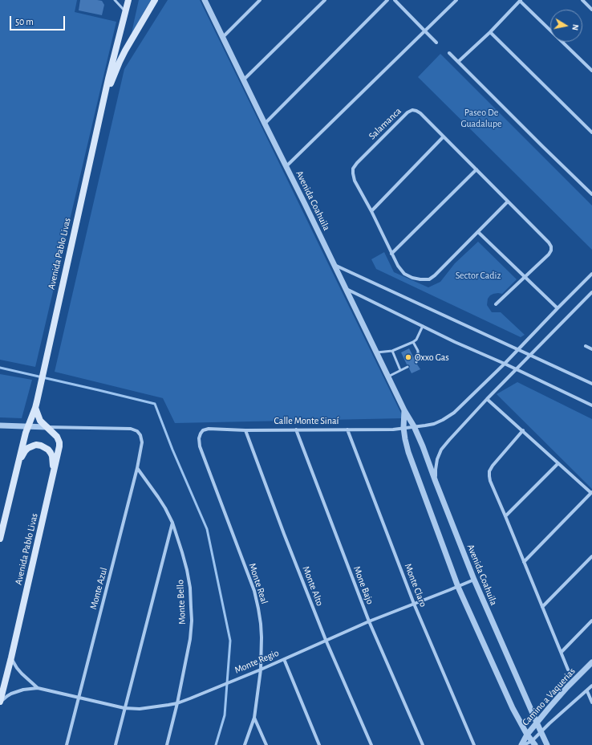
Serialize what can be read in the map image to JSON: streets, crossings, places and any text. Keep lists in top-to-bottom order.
{
  "streets": {
    "main road": ["Avenida Pablo Livas"],
    "street": [
      "Salamanca",
      "Avenida Coahuila",
      "Calle Monte Sinaí",
      "Monte Real",
      "Mone Bajo",
      "Monte Claro",
      "Monte Alto",
      "Monte Azul",
      "Monte Bello",
      "Monte Regio",
      "Camino a Vaquerias"
    ]
  },
  "crossings": [
    ["Avenida Coahuila", "Calle Monte Sinaí"],
    ["Avenida Coahuila", "Monte Regio"],
    ["Avenida Coahuila", "Camino a Vaquerias"],
    ["Avenida Pablo Livas", "Monte Azul"],
    ["Avenida Pablo Livas", "Monte Regio"],
    ["Calle Monte Sinaí", "Monte Real"],
    ["Calle Monte Sinaí", "Mone Bajo"],
    ["Calle Monte Sinaí", "Monte Claro"],
    ["Calle Monte Sinaí", "Monte Alto"],
    ["Monte Real", "Monte Regio"],
    ["Mone Bajo", "Monte Regio"],
    ["Monte Claro", "Monte Regio"],
    ["Monte Alto", "Monte Regio"],
    ["Monte Azul", "Monte Bello"],
    ["Monte Azul", "Monte Regio"],
    ["Monte Bello", "Monte Regio"]
  ],
  "parks": ["Paseo De Guadalupe", "Sector Cadiz"],
  "places": ["Oxxo Gas"],
  "scale_bar": "50 m",
  "north": "right"
}
